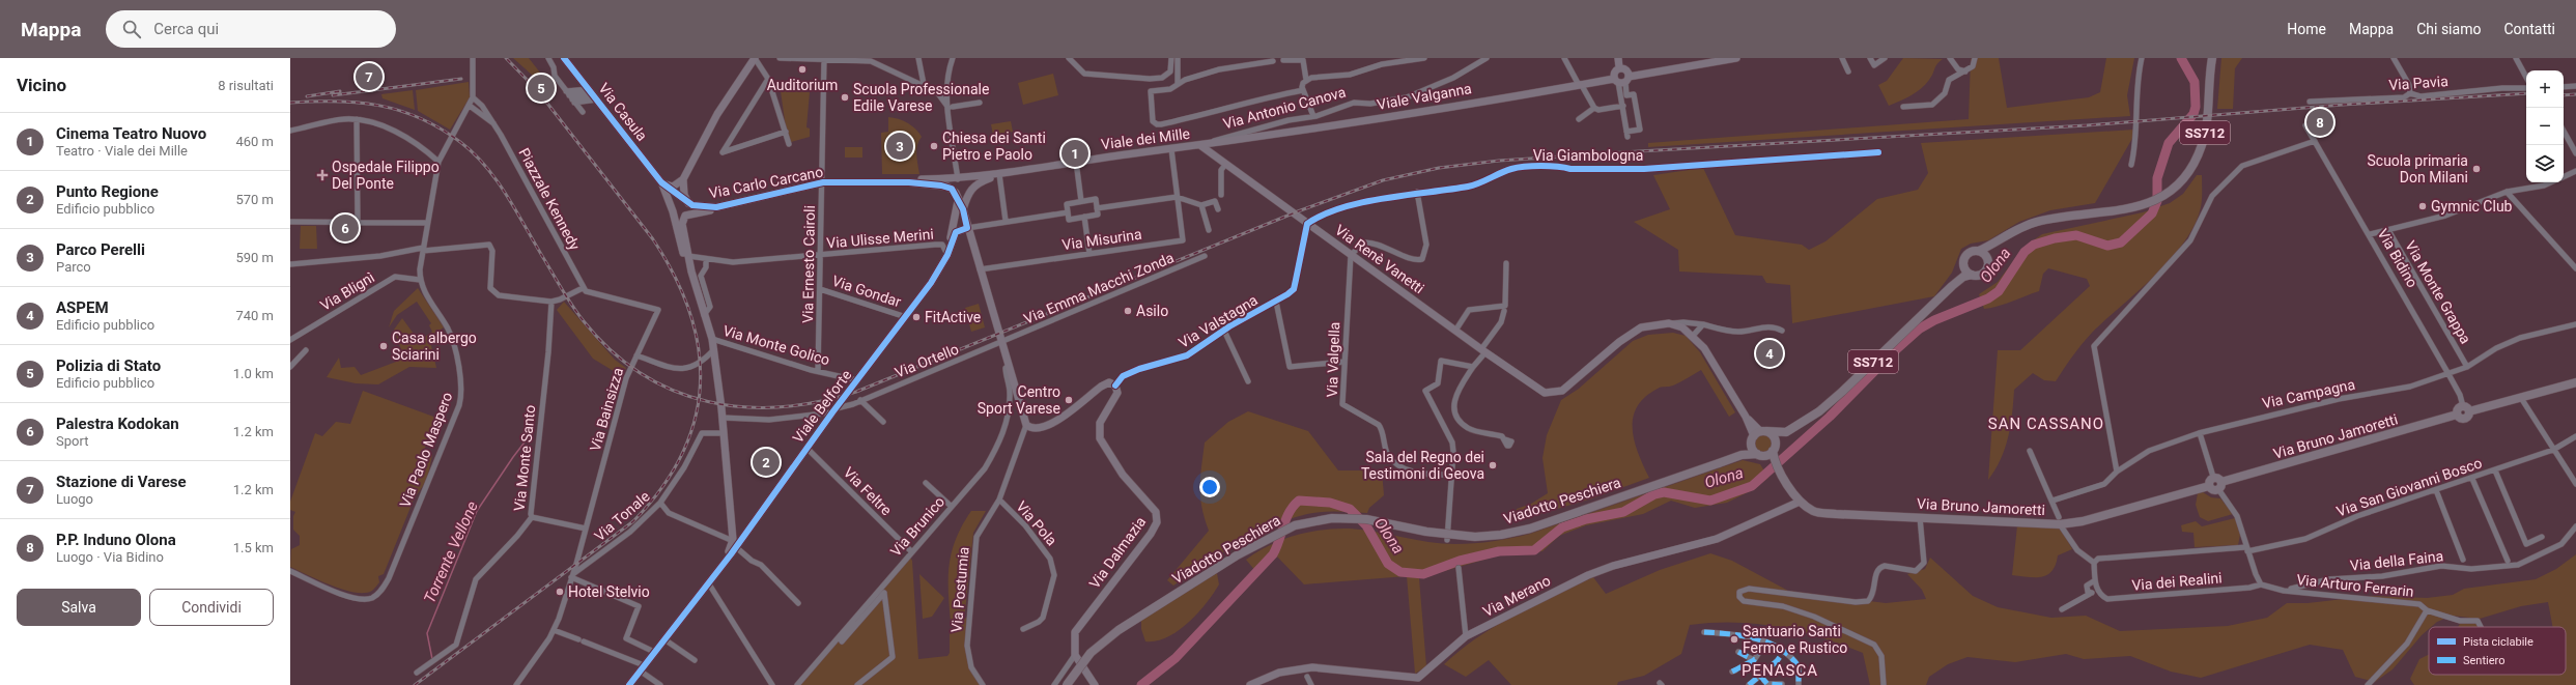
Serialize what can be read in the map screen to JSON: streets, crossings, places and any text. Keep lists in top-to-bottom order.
{
  "streets": {
    "main road": [
      "Viale Valganna",
      "Via Casula",
      "SS712",
      "Viale dei Mille",
      "Via Carlo Carcano",
      "Via Renè Vanetti",
      "Viale Belforte",
      "Via Bruno Jamoretti",
      "Viadotto Peschiera",
      "Via Dalmazia",
      "Via Merano"
    ],
    "street": [
      "Via Pavia",
      "Via Antonio Canova",
      "Via Giambologna",
      "Piazzale Kennedy",
      "Via Ulisse Merini",
      "Via Misurina",
      "Via Bidino",
      "Via Ernesto Cairoli",
      "Via Emma Macchi Zonda",
      "Via Blignì",
      "Via Gondar",
      "Via Monte Grappa",
      "Via Valstagna",
      "Via Monte Golico",
      "Via Valgella",
      "Via Ortello",
      "Via Campagna",
      "Via Bainsizza",
      "Via Paolo Maspero",
      "Via Monte Santo",
      "Via San Giovanni Bosco",
      "Via Feltre",
      "Via Tonale",
      "Via Pola",
      "Via Brunico",
      "Via della Faina",
      "Via dei Realini",
      "Via Arturo Ferrarin",
      "Via Postumia"
    ]
  },
  "crossings": [
    ["Viale Valganna", "Viale dei Mille"],
    ["Via Antonio Canova", "Viale dei Mille"],
    ["Via Antonio Canova", "Via Renè Vanetti"],
    ["SS712", "Via Bruno Jamoretti"],
    ["SS712", "Viadotto Peschiera"],
    ["Viale dei Mille", "Via Carlo Carcano"],
    ["Viale dei Mille", "Via Misurina"],
    ["Viale dei Mille", "Via Renè Vanetti"],
    ["Via Giambologna", "Via Renè Vanetti"],
    ["Via Giambologna", "Via Valstagna"],
    ["Via Carlo Carcano", "Via Ernesto Cairoli"],
    ["Piazzale Kennedy", "Via Bainsizza"],
    ["Via Ulisse Merini", "Via Ernesto Cairoli"],
    ["Via Ulisse Merini", "Viale Belforte"],
    ["Via Bidino", "Via Campagna"],
    ["Via Bidino", "Via Bruno Jamoretti"],
    ["Via Renè Vanetti", "Via Valstagna"],
    ["Via Renè Vanetti", "Via Valgella"],
    ["Via Ernesto Cairoli", "Via Gondar"],
    ["Via Ernesto Cairoli", "Via Monte Golico"],
    ["Via Emma Macchi Zonda", "Via Ortello"],
    ["Via Blignì", "Via Paolo Maspero"],
    ["Via Gondar", "Viale Belforte"],
    ["Via Monte Grappa", "Via Campagna"],
    ["Via Valstagna", "Via Dalmazia"],
    ["Via Monte Golico", "Viale Belforte"],
    ["Via Ortello", "Viale Belforte"],
    ["Viale Belforte", "Via Feltre"],
    ["Via Bainsizza", "Via Tonale"],
    ["Via Bruno Jamoretti", "Viadotto Peschiera"],
    ["Via Bruno Jamoretti", "Via Merano"],
    ["Via Feltre", "Via Brunico"],
    ["Via Pola", "Via Postumia"],
    ["Via della Faina", "Via Arturo Ferrarin"],
    ["Via dei Realini", "Via Arturo Ferrarin"]
  ],
  "districts": ["SAN CASSANO", "PENASCA"],
  "water": ["Olona", "Torrente Vellone"],
  "places": {
    "other": [
      "Auditorium",
      "Scuola Professionale Edile Varese",
      "Chiesa dei Santi Pietro e Paolo",
      "Scuola primaria Don Milani",
      "Gymnic Club",
      "Asilo",
      "FitActive",
      "Casa albergo Sciarini",
      "Centro Sport Varese",
      "Sala del Regno dei Testimoni di Geova",
      "Hotel Stelvio",
      "Santuario Santi Fermo e Rustico"
    ],
    "health": ["Ospedale Filippo Del Ponte"]
  },
  "legend": ["Pista ciclabile", "Sentiero"],
  "page": {
    "header": "Mappa",
    "search": "Cerca qui",
    "nav": [
      "Home",
      "Mappa",
      "Chi siamo",
      "Contatti"
    ],
    "heading": ["Vicino", "8 risultati"],
    "pins": [
      "7",
      "5",
      "8",
      "3",
      "1",
      "6",
      "4",
      "2"
    ],
    "map_buttons": ["+", "−"],
    "list": [
      {
        "mark": "1",
        "name": "Cinema Teatro Nuovo",
        "note": "Teatro · Viale dei Mille",
        "value": "460 m"
      },
      {
        "mark": "2",
        "name": "Punto Regione",
        "note": "Edificio pubblico",
        "value": "570 m"
      },
      {
        "mark": "3",
        "name": "Parco Perelli",
        "note": "Parco",
        "value": "590 m"
      },
      {
        "mark": "4",
        "name": "ASPEM",
        "note": "Edificio pubblico",
        "value": "740 m"
      },
      {
        "mark": "5",
        "name": "Polizia di Stato",
        "note": "Edificio pubblico",
        "value": "1.0 km"
      },
      {
        "mark": "6",
        "name": "Palestra Kodokan",
        "note": "Sport",
        "value": "1.2 km"
      },
      {
        "mark": "7",
        "name": "Stazione di Varese",
        "note": "Luogo",
        "value": "1.2 km"
      },
      {
        "mark": "8",
        "name": "P.P. Induno Olona",
        "note": "Luogo · Via Bidino",
        "value": "1.5 km"
      }
    ],
    "buttons": ["Salva", "Condividi"]
  }
}
